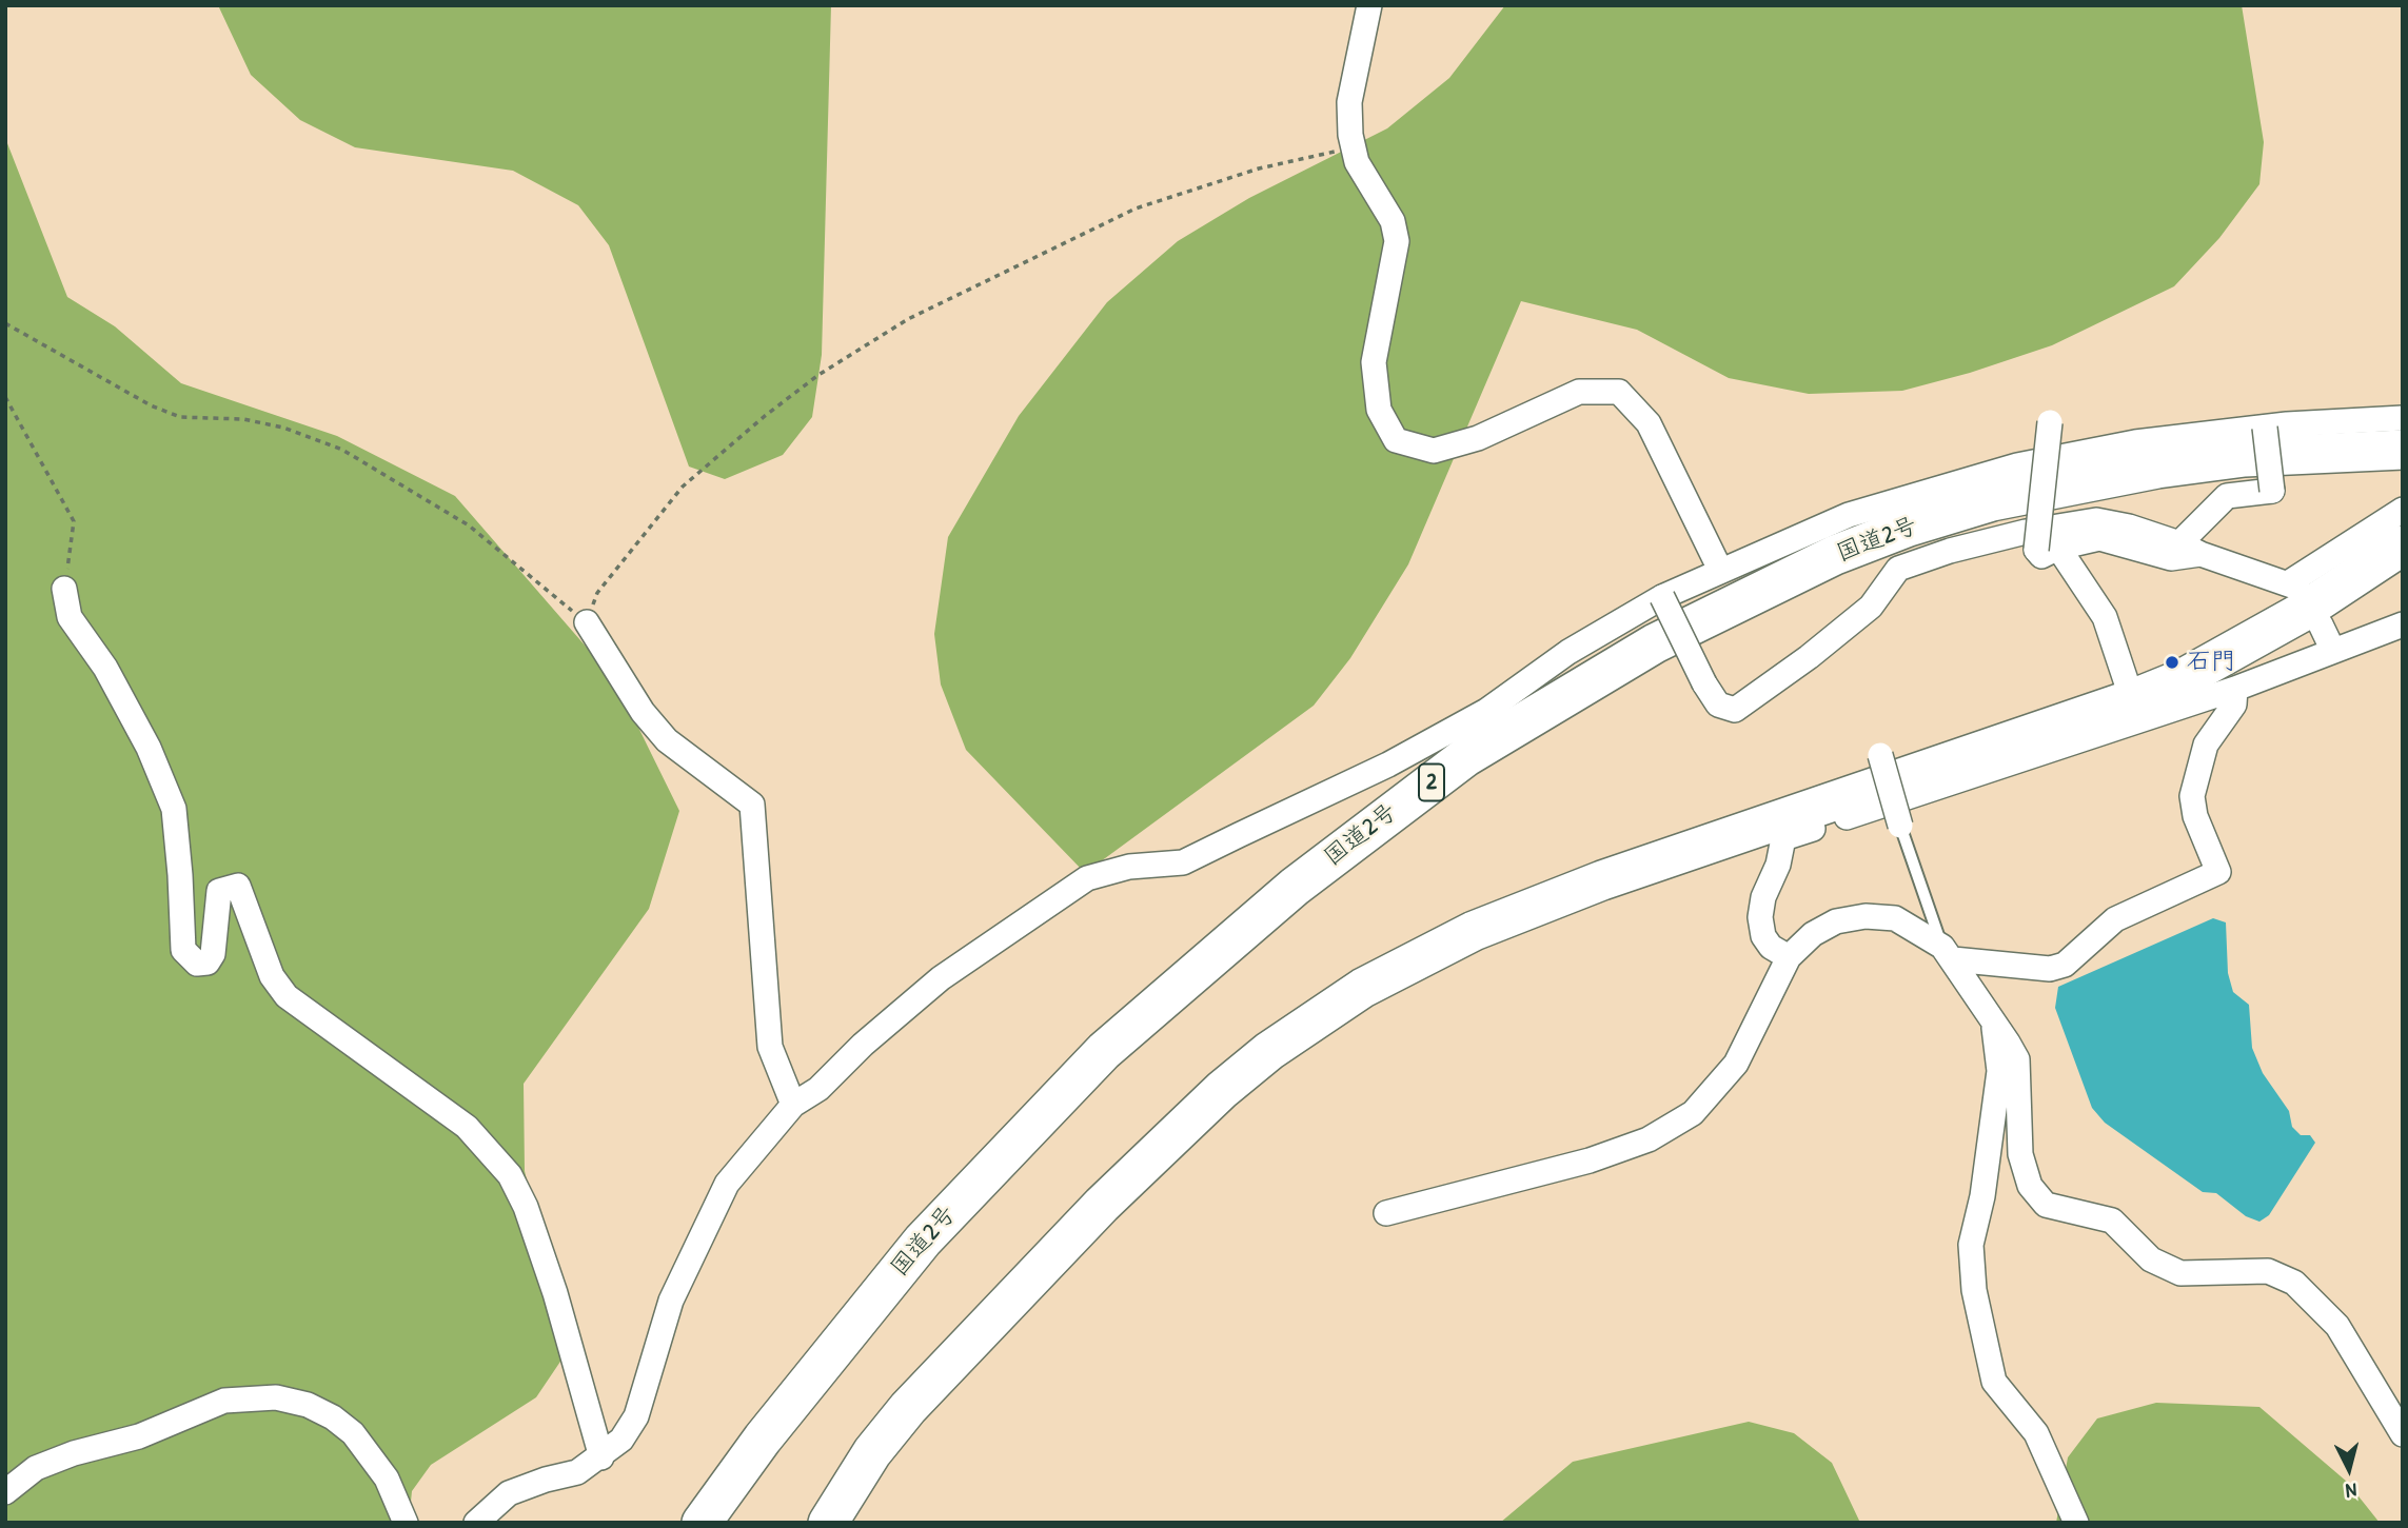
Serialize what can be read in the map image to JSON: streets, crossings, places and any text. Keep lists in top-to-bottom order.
{
  "streets": {
    "highway": ["国道2号", "2"]
  },
  "places": ["石門"],
  "north": "bottom"
}
